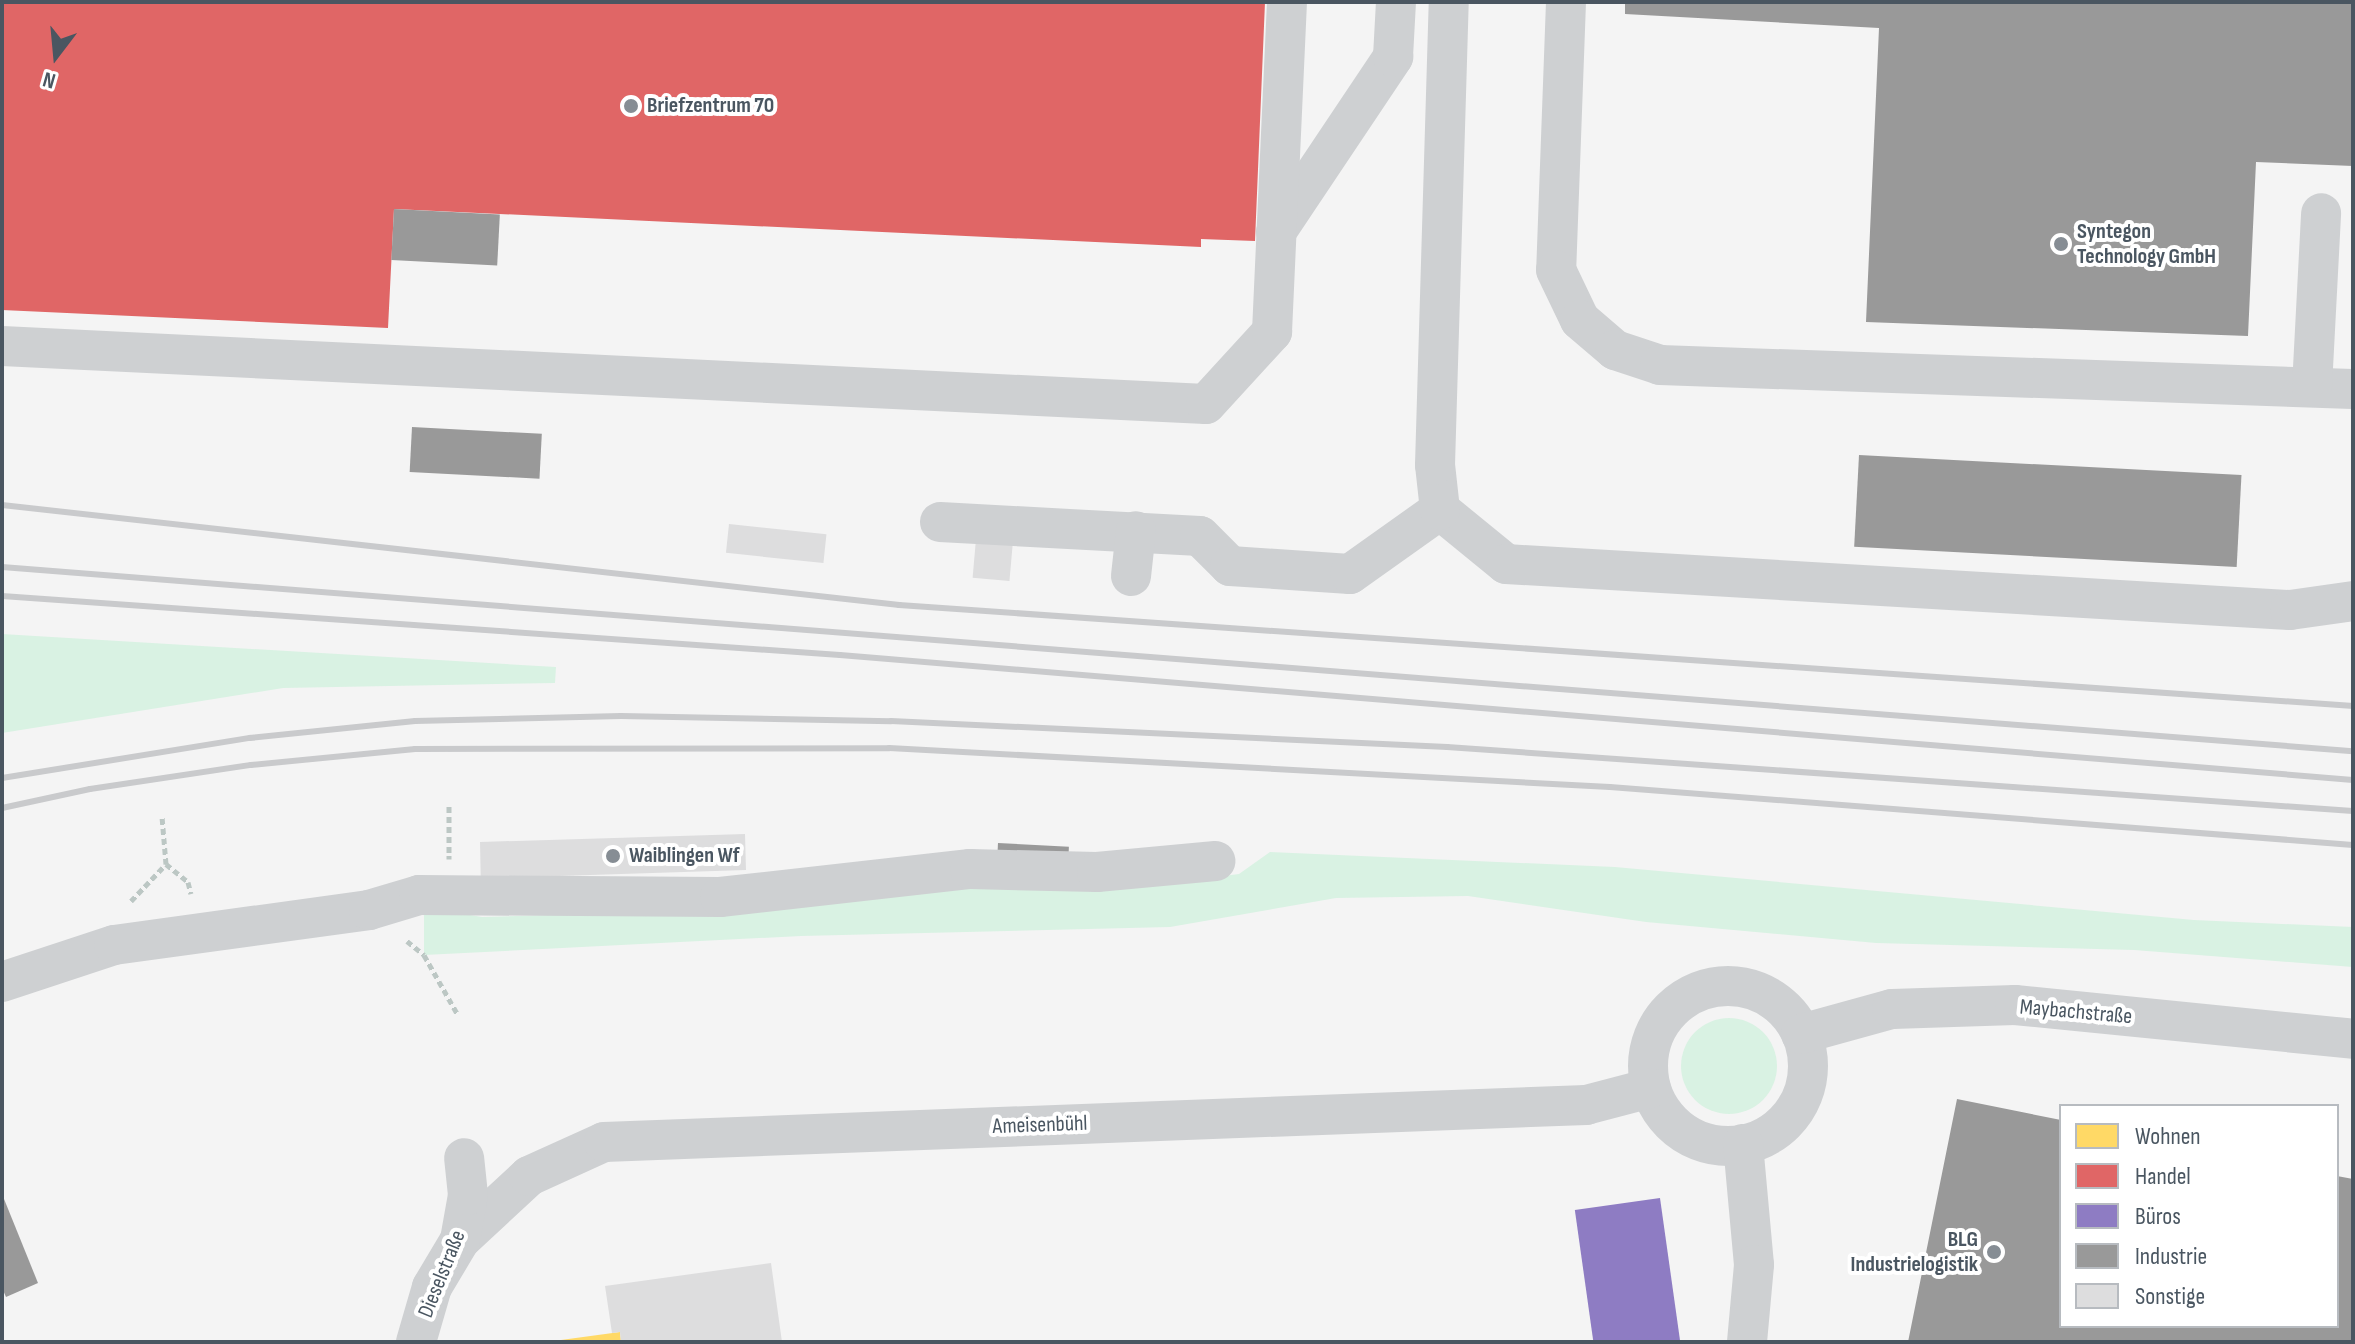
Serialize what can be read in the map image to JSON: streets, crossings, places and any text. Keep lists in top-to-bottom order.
{
  "streets": {
    "street": ["Maybachstraße", "Ameisenbühl", "Dieselstraße"]
  },
  "crossings": [
    ["Maybachstraße", "Ameisenbühl"],
    ["Ameisenbühl", "Dieselstraße"]
  ],
  "places": [
    "Briefzentrum 70",
    "Syntegon Technology GmbH",
    "Waiblingen Wf",
    "BLG Industrielogistik"
  ],
  "legend": [
    "Wohnen",
    "Handel",
    "Büros",
    "Industrie",
    "Sonstige"
  ],
  "north": "bottom"
}
